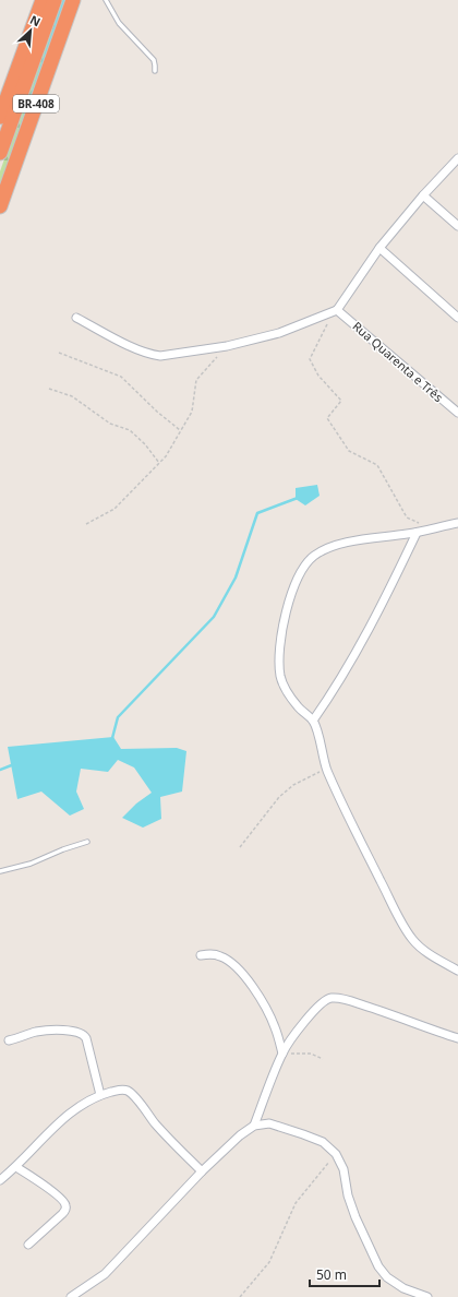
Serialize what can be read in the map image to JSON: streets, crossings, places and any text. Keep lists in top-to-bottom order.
{
  "streets": {
    "highway": ["BR-408"],
    "street": ["Rua Quarenta e Três"]
  },
  "scale_bar": "50 m",
  "north": "top right"
}
